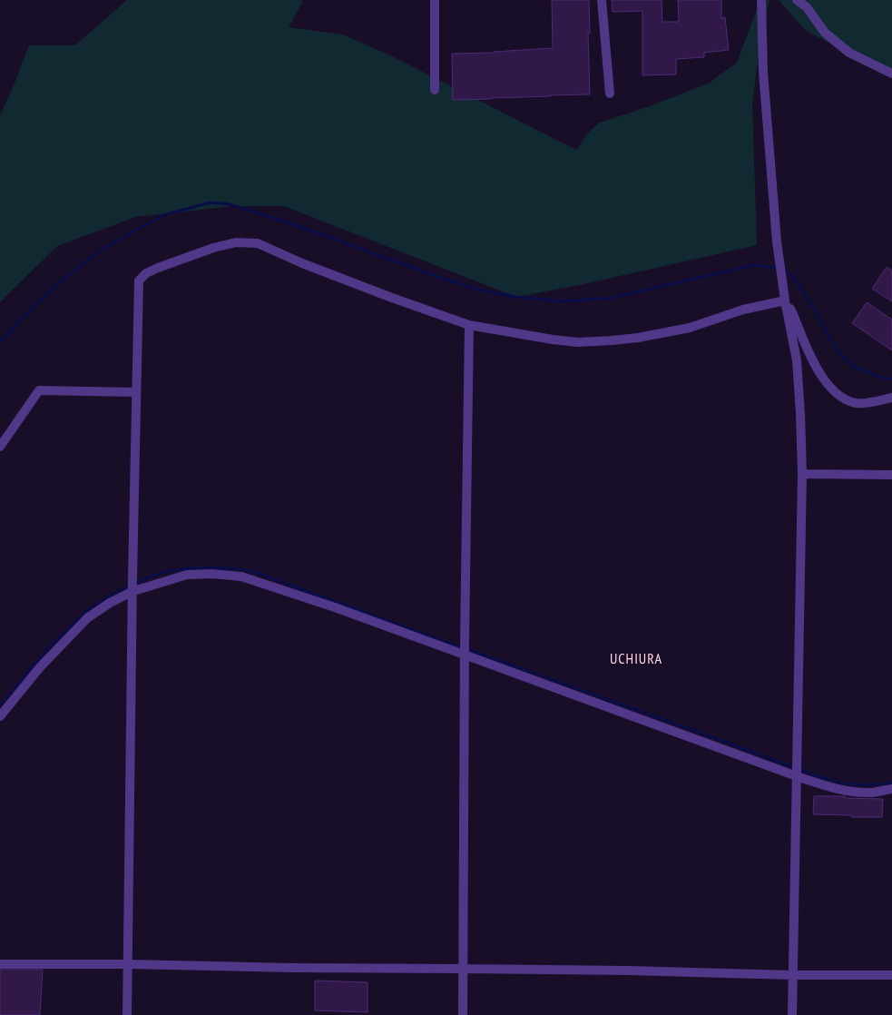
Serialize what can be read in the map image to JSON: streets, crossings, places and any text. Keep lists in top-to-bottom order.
{
  "districts": ["UCHIURA"]
}
